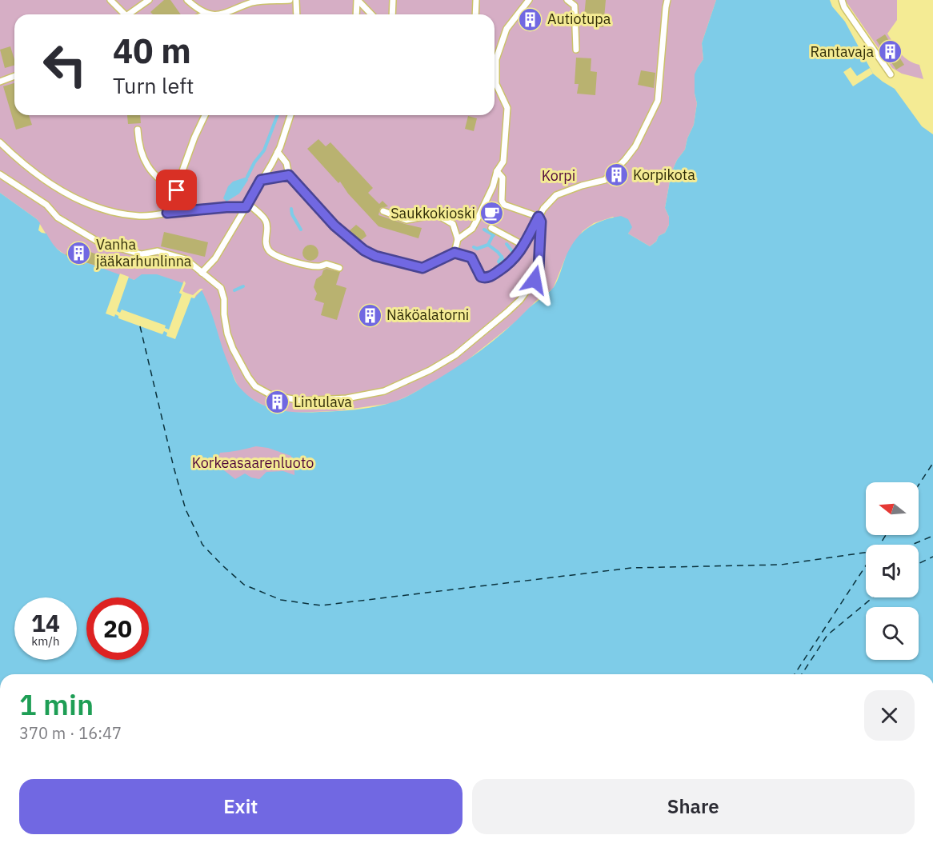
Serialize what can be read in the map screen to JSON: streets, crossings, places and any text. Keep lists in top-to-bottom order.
{
  "parks": ["Korpi", "Korkeasaarenluoto"],
  "places": {
    "building": [
      "Autiotupa",
      "Rantavaja",
      "Korpikota",
      "Vanha jääkarhunlinna",
      "Näköalatorni",
      "Lintulava"
    ],
    "cafe": ["Saukkokioski"]
  },
  "north": "left",
  "page": {
    "turn": ["40 m", "Turn left"],
    "speed": "14 km/h",
    "limit": "20",
    "heading": ["1 min", "370 m · 16:47"],
    "buttons": ["Exit", "Share"]
  }
}
